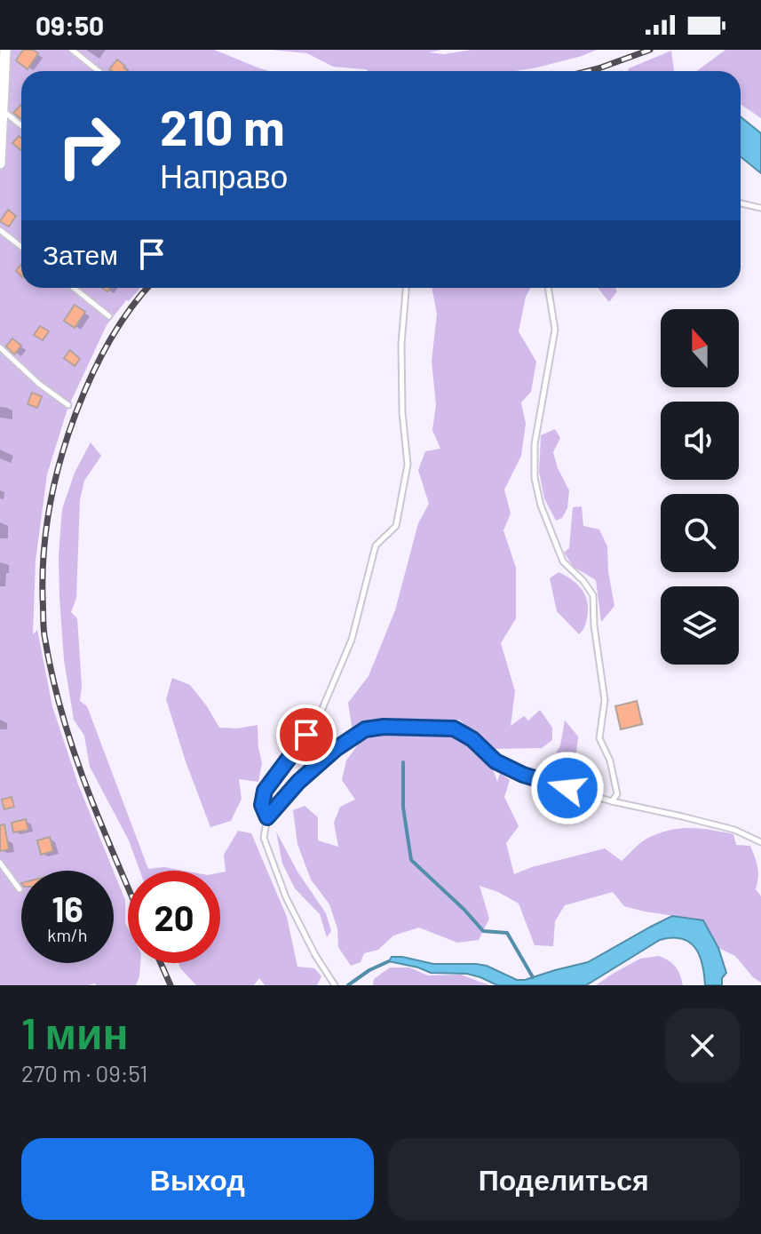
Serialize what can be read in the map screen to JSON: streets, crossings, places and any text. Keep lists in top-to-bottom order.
{
  "north": "top",
  "page": {
    "status": "09:50",
    "turn": ["210 m", "Направо"],
    "then": "Затем",
    "speed": "16 km/h",
    "limit": "20",
    "heading": ["1 мин", "270 m · 09:51"],
    "buttons": ["Выход", "Поделиться"]
  }
}
